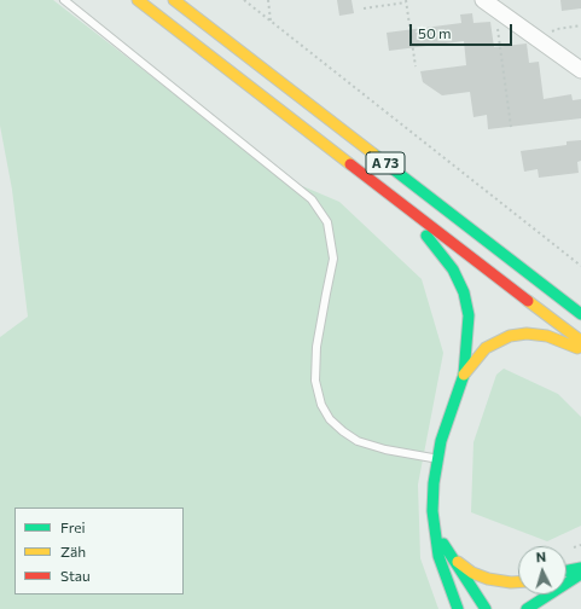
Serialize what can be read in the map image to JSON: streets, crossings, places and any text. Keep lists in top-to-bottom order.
{
  "streets": {
    "main road": ["A 73"]
  },
  "legend": ["Frei", "Zäh", "Stau"],
  "scale_bar": "50 m",
  "north": "top"
}
